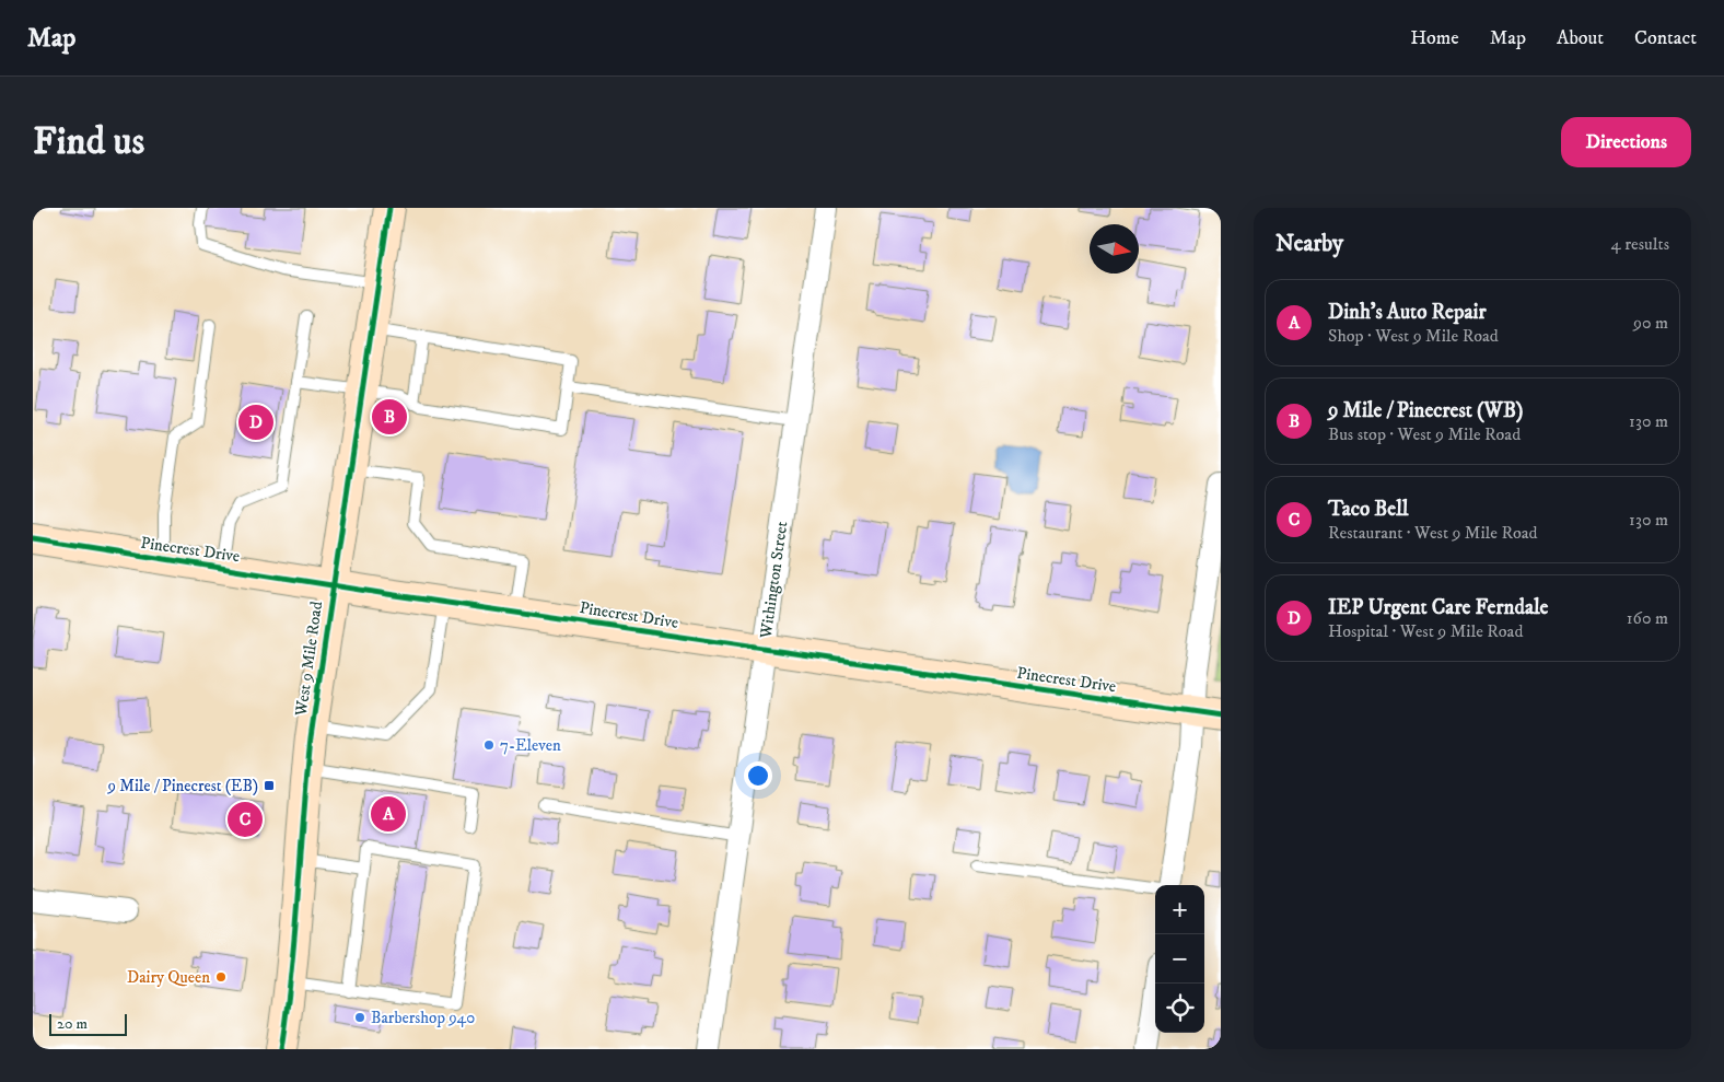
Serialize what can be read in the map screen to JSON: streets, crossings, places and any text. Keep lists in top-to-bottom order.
{
  "streets": {
    "street": ["Pinecrest Drive", "Withington Street", "West 9 Mile Road"]
  },
  "crossings": [
    ["Pinecrest Drive", "Withington Street"],
    ["Pinecrest Drive", "West 9 Mile Road"]
  ],
  "places": {
    "other": ["7-Eleven", "Dairy Queen", "Barbershop 940"],
    "transit": ["9 Mile / Pinecrest (EB)"]
  },
  "scale_bar": "20 m",
  "north": "right",
  "page": {
    "header": "Map",
    "nav": [
      "Home",
      "Map",
      "About",
      "Contact"
    ],
    "buttons": "Directions",
    "title": "Find us",
    "heading": ["Nearby", "4 results"],
    "list": [
      {
        "mark": "A",
        "name": "Dinh's Auto Repair",
        "note": "Shop · West 9 Mile Road",
        "value": "90 m"
      },
      {
        "mark": "B",
        "name": "9 Mile / Pinecrest (WB)",
        "note": "Bus stop · West 9 Mile Road",
        "value": "130 m"
      },
      {
        "mark": "C",
        "name": "Taco Bell",
        "note": "Restaurant · West 9 Mile Road",
        "value": "130 m"
      },
      {
        "mark": "D",
        "name": "IEP Urgent Care Ferndale",
        "note": "Hospital · West 9 Mile Road",
        "value": "160 m"
      }
    ],
    "pins": [
      "B",
      "D",
      "A",
      "C"
    ],
    "map_buttons": ["+", "−"],
    "scale": "20 m"
  }
}
